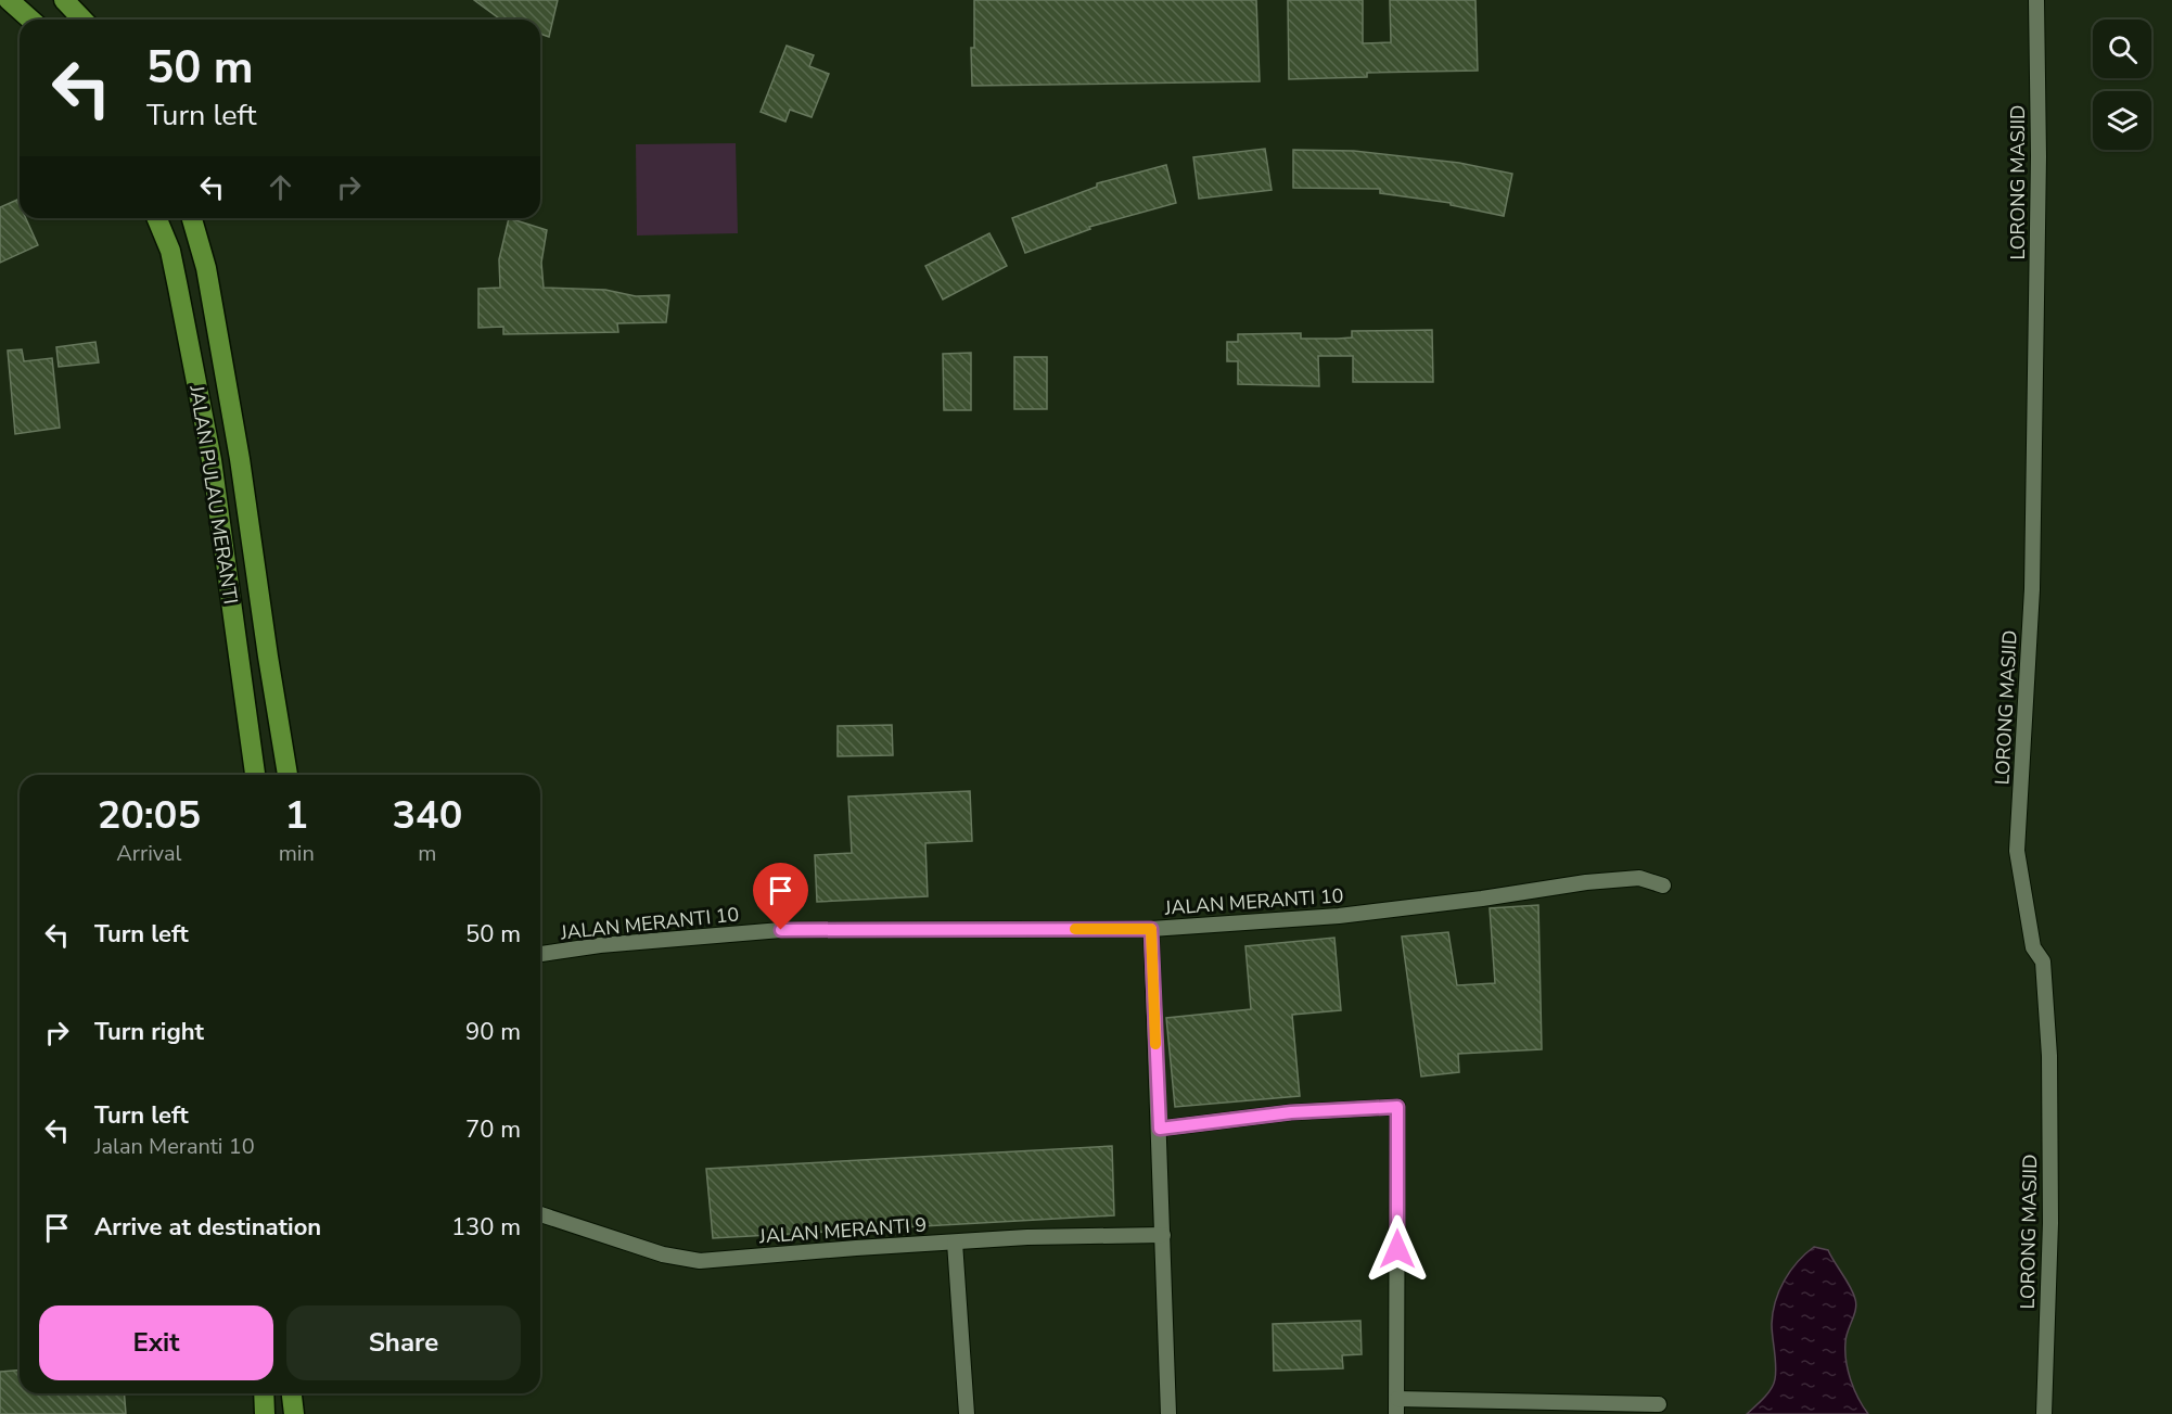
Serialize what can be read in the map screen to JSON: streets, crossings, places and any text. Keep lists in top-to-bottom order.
{
  "streets": {
    "main road": ["JALAN PULAU MERANTI"],
    "street": ["LORONG MASJID", "JALAN MERANTI 10", "JALAN MERANTI 9"]
  },
  "page": {
    "turn": ["50 m", "Turn left"],
    "eta": [
      "20:05",
      "Arrival",
      "1",
      "min",
      "340",
      "m"
    ],
    "list": [
      {
        "name": "Turn left",
        "value": "50 m"
      },
      {
        "name": "Turn right",
        "value": "90 m"
      },
      {
        "name": "Turn left",
        "note": "Jalan Meranti 10",
        "value": "70 m"
      },
      {
        "name": "Arrive at destination",
        "value": "130 m"
      }
    ],
    "buttons": ["Exit", "Share"]
  }
}
